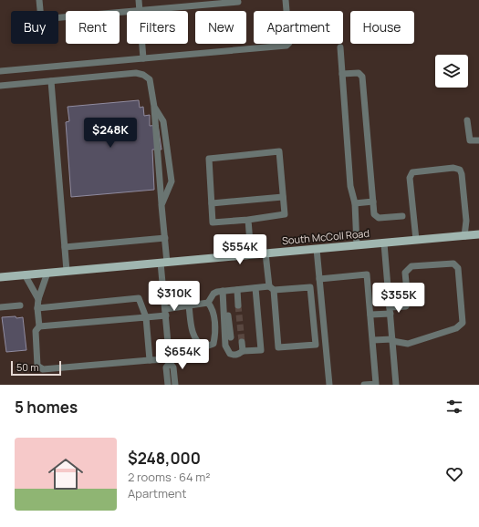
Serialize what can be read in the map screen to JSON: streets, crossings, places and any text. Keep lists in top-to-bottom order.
{
  "streets": {
    "main road": ["South McColl Road"]
  },
  "scale_bar": "50 m",
  "page": {
    "chip": [
      "Buy",
      "Rent",
      "Filters",
      "New",
      "Apartment",
      "House"
    ],
    "price": [
      "$248K",
      "$554K",
      "$310K",
      "$355K",
      "$654K"
    ],
    "scale": "50 m",
    "heading": "5 homes",
    "list": [
      {
        "name": "$248,000",
        "note": "2 rooms · 64 m² · Apartment"
      }
    ]
  }
}
